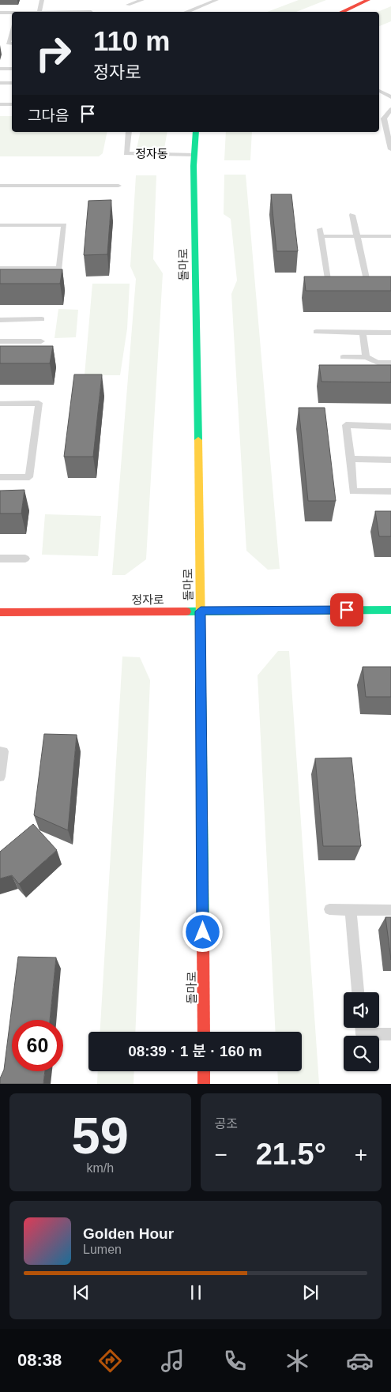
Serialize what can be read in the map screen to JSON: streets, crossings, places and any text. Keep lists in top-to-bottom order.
{
  "streets": {
    "main road": ["돌마로", "정자로"]
  },
  "crossings": [
    ["돌마로", "정자로"]
  ],
  "districts": ["정자동"],
  "page": {
    "turn": ["110 m", "정자로"],
    "then": "그다음",
    "limit": "60",
    "trip": "08:39 · 1 분 · 160 m",
    "tile": [
      ["59", "km/h"],
      "공조"
    ],
    "heat": ["−", "21.5°", "+"],
    "song": ["Golden Hour", "Lumen"],
    "tabs": "08:38"
  }
}
